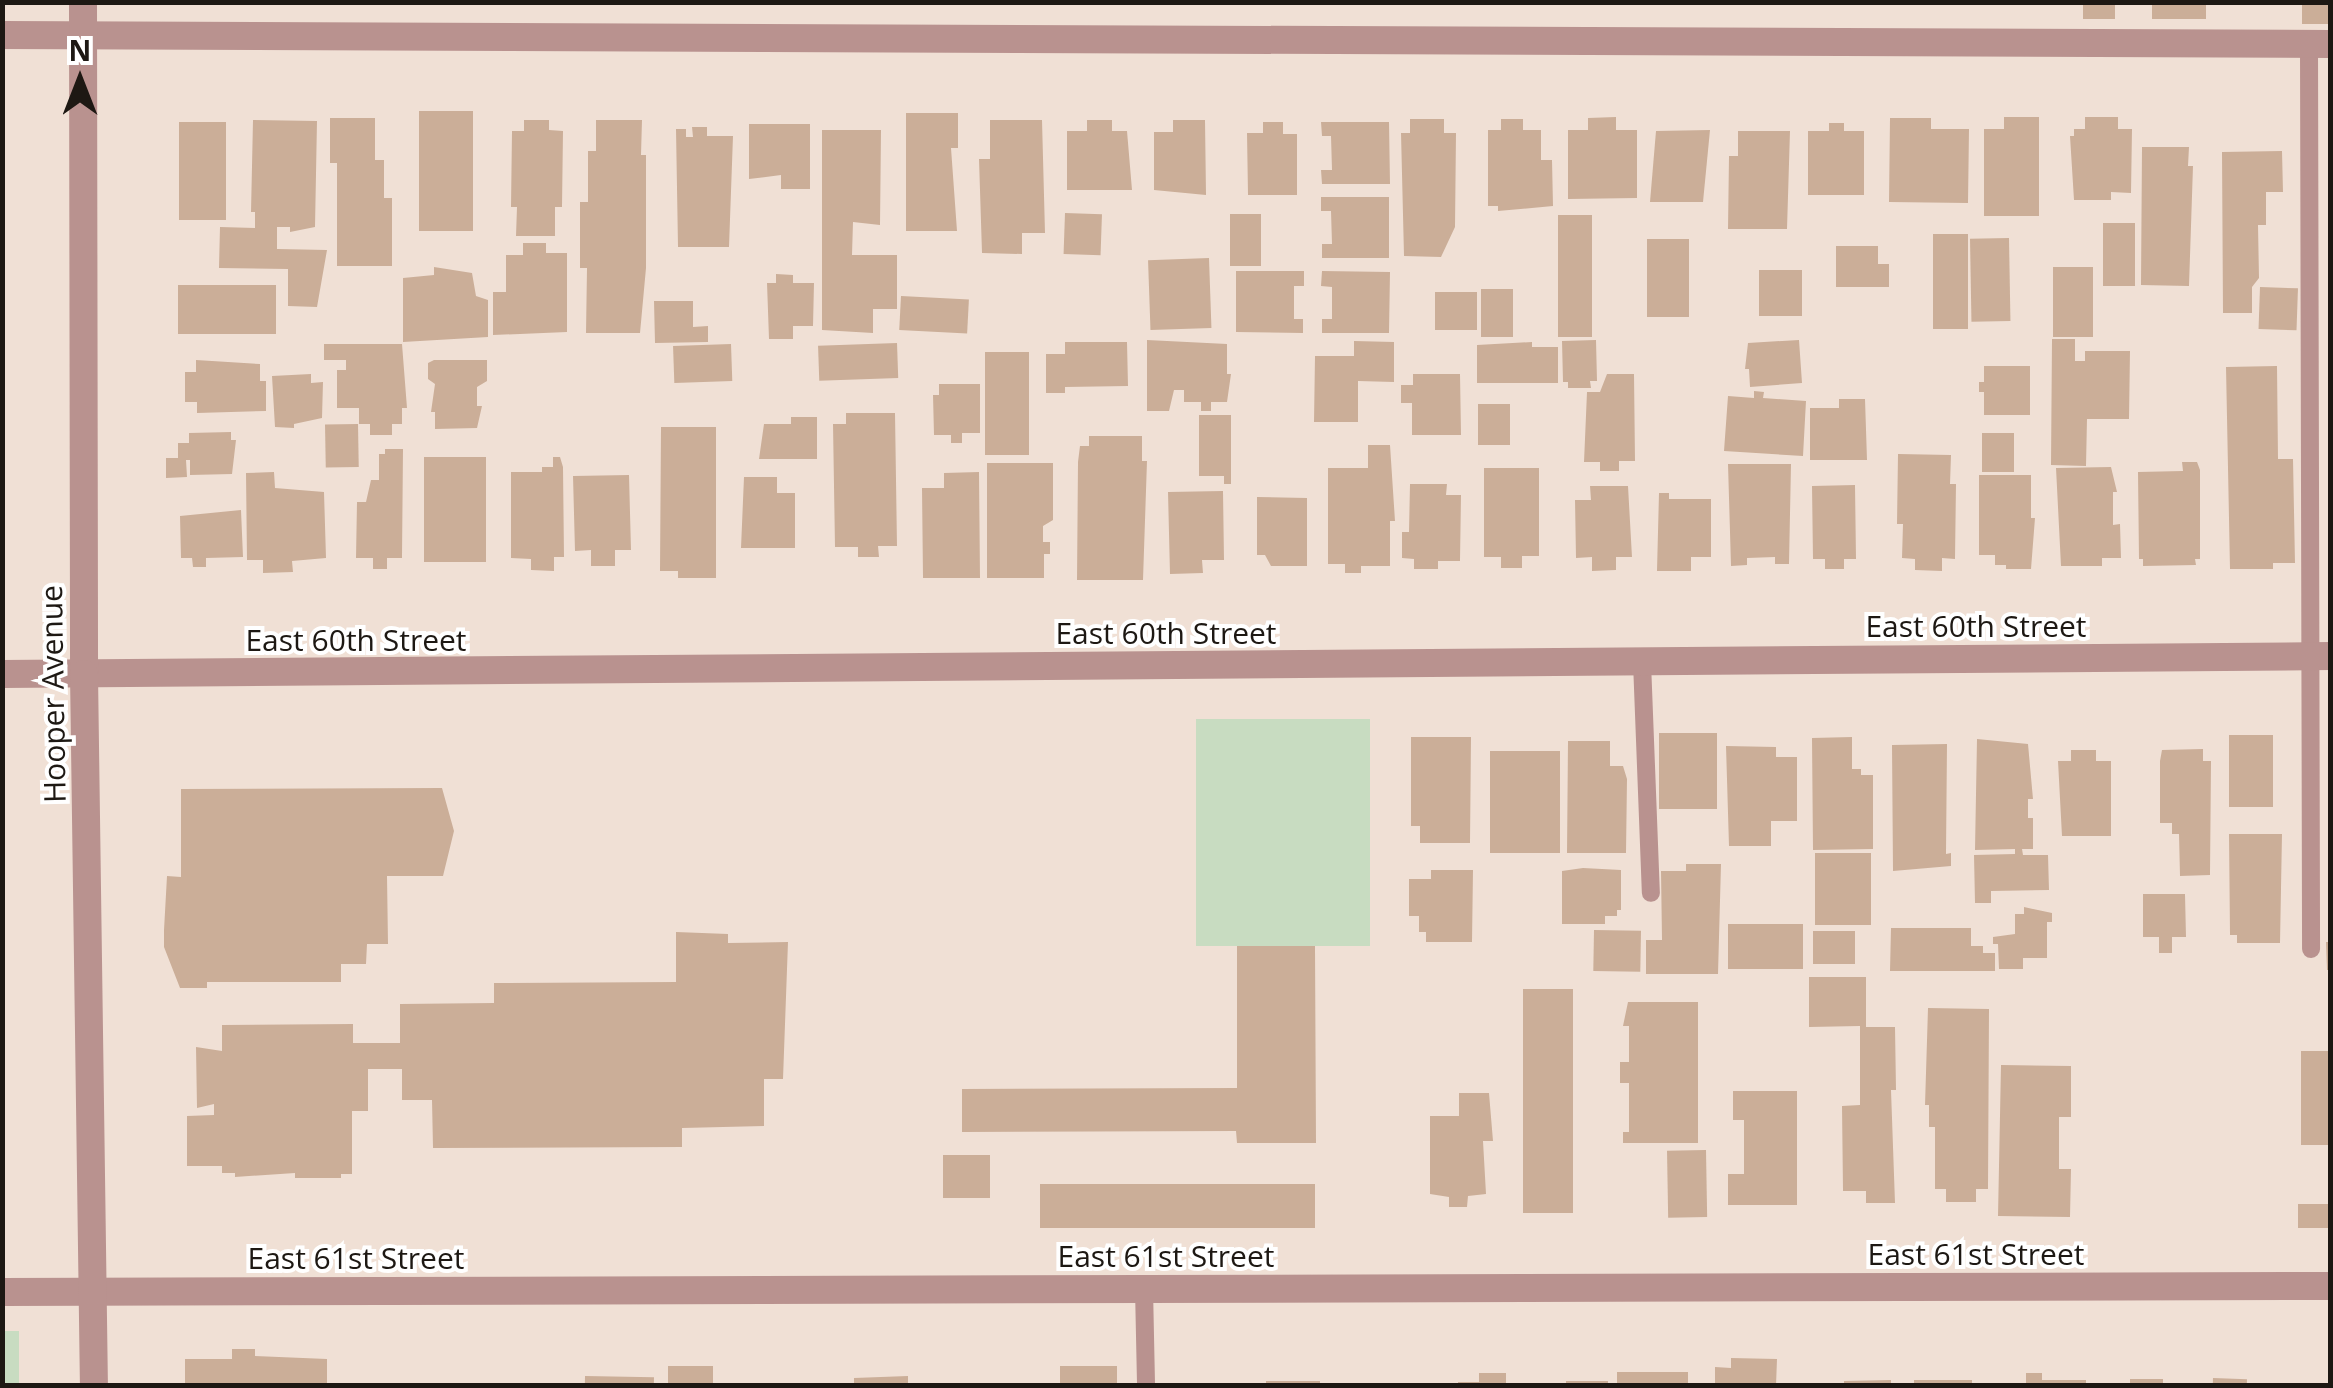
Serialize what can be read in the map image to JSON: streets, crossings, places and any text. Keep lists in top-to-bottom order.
{
  "streets": {
    "street": ["East 60th Street", "Hooper Avenue", "East 61st Street"]
  },
  "crossings": [
    ["East 60th Street", "Hooper Avenue"],
    ["Hooper Avenue", "East 61st Street"]
  ],
  "north": "top"
}
